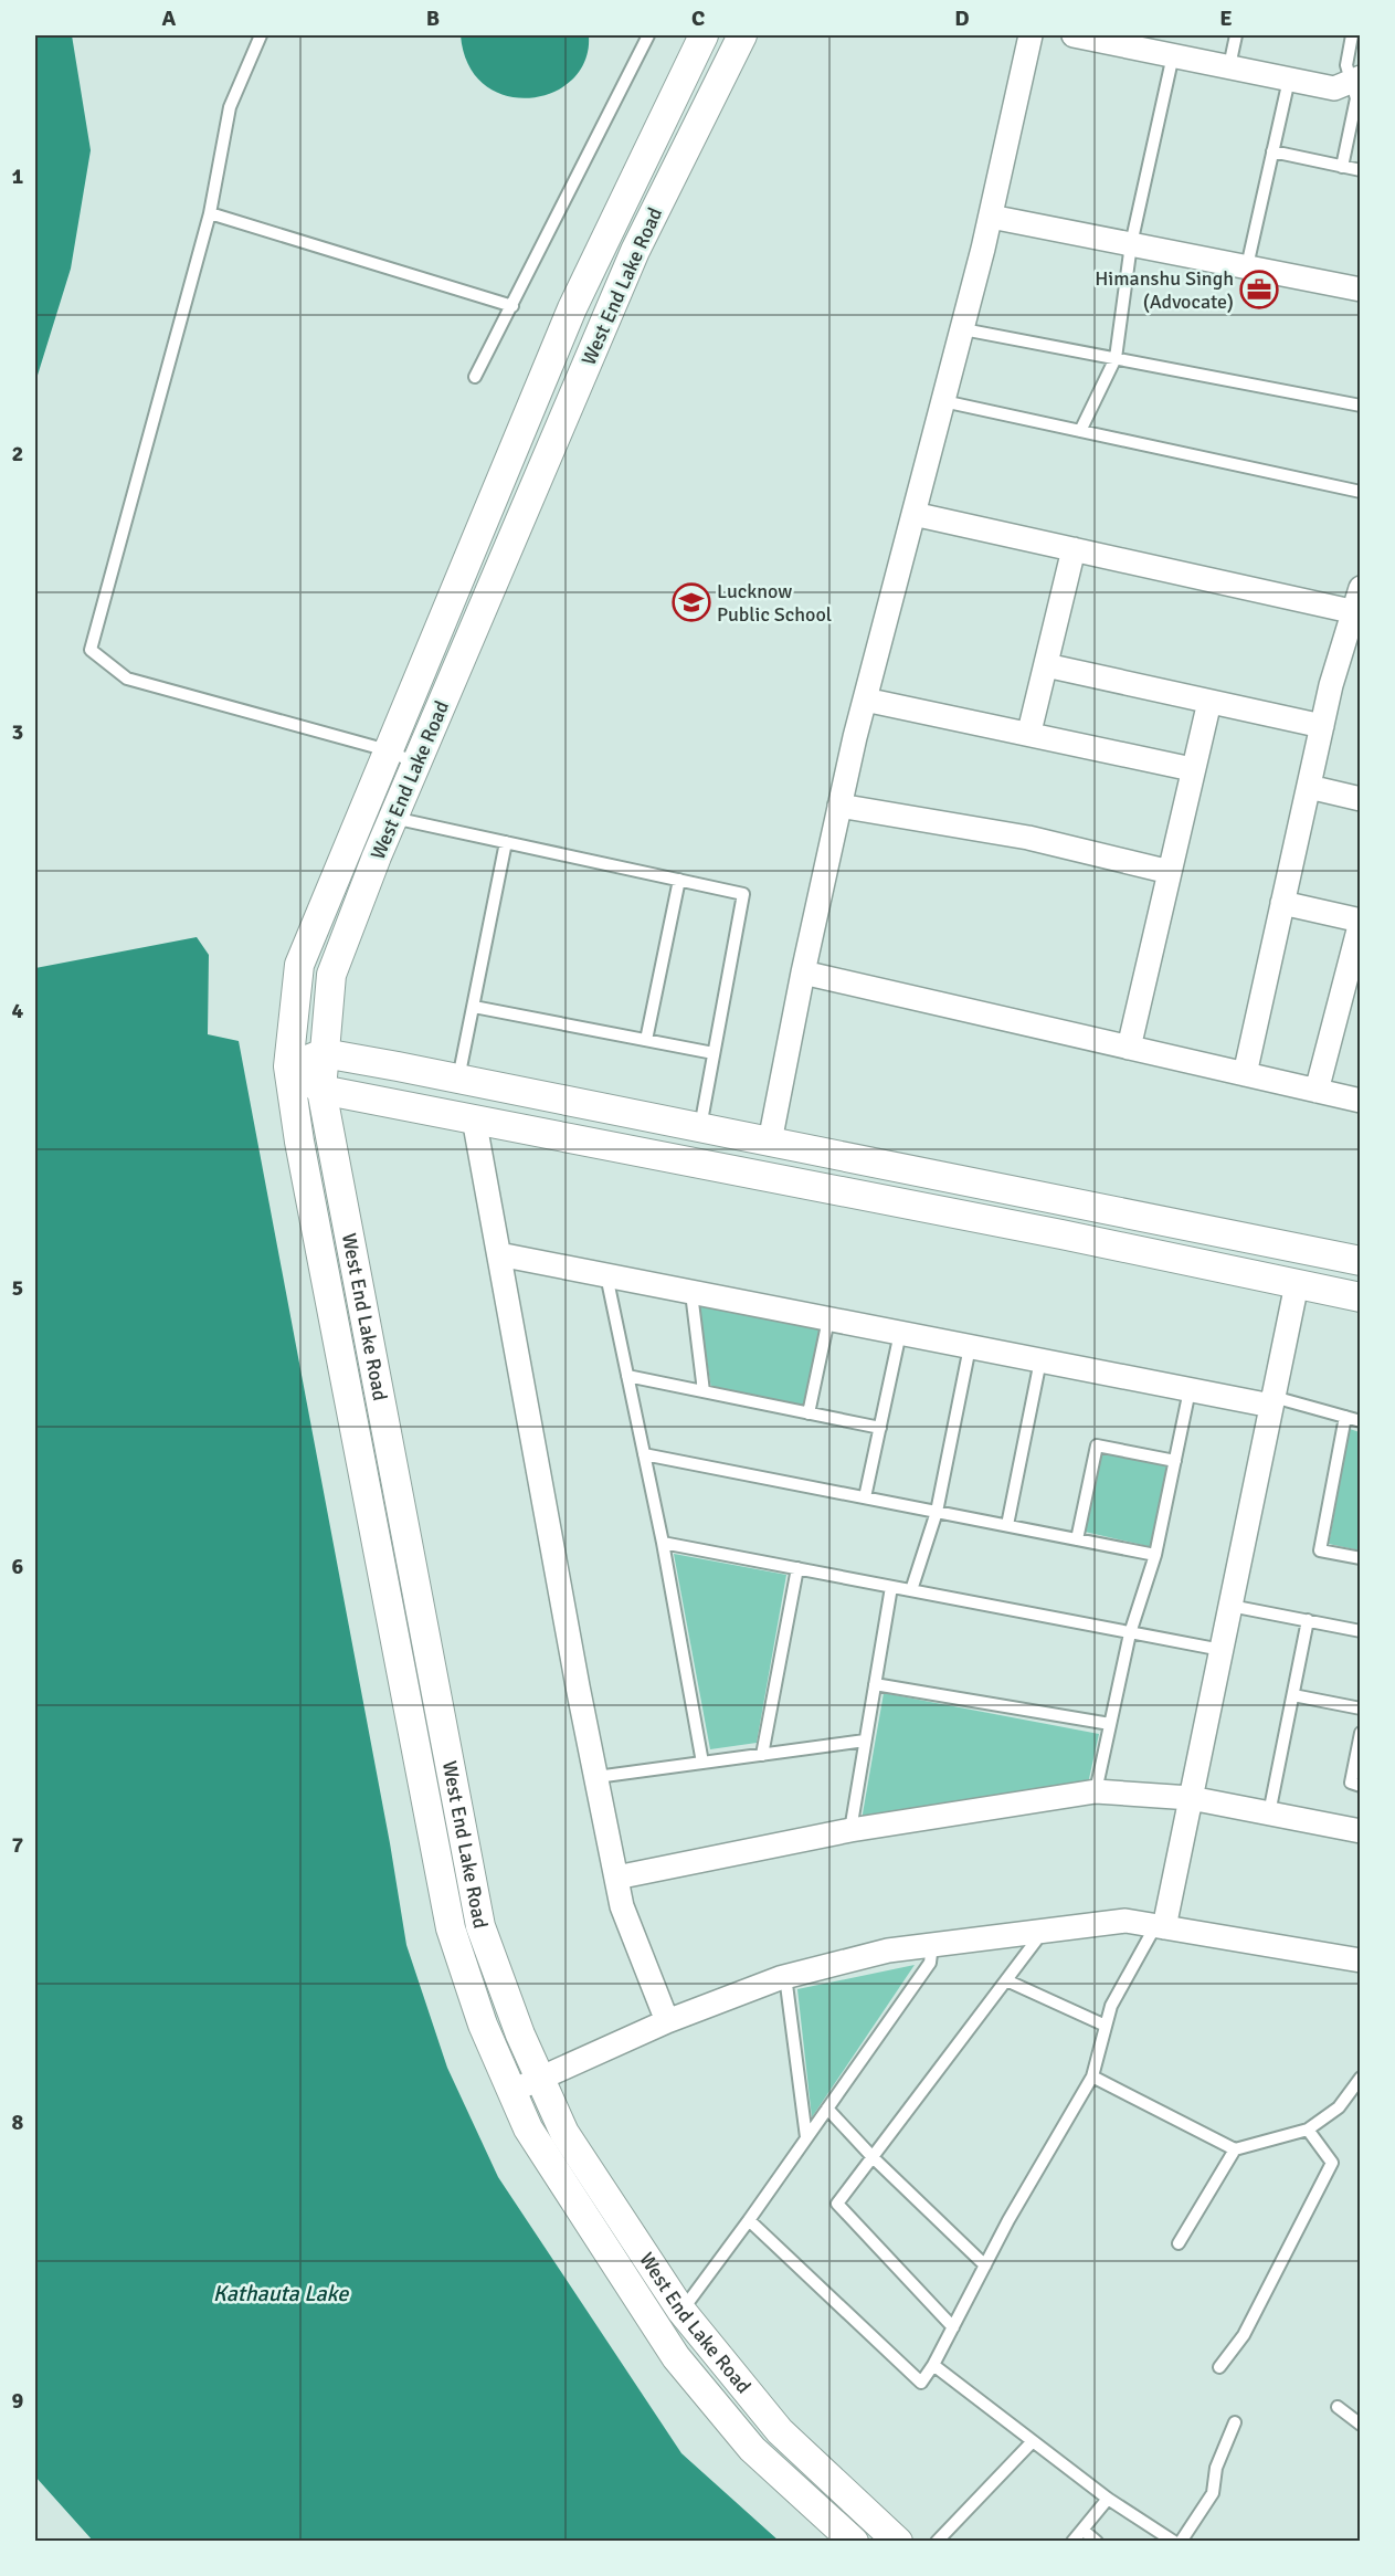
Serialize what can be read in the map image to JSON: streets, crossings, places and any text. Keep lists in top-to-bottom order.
{
  "streets": {
    "street": ["West End Lake Road"]
  },
  "water": ["Kathauta Lake"],
  "places": {
    "office": ["Himanshu Singh (Advocate)"],
    "school or university": ["Lucknow Public School"]
  },
  "grid": {
    "columns": [
      "A",
      "B",
      "C",
      "D",
      "E"
    ],
    "rows": [
      "1",
      "2",
      "3",
      "4",
      "5",
      "6",
      "7",
      "8",
      "9"
    ]
  }
}
